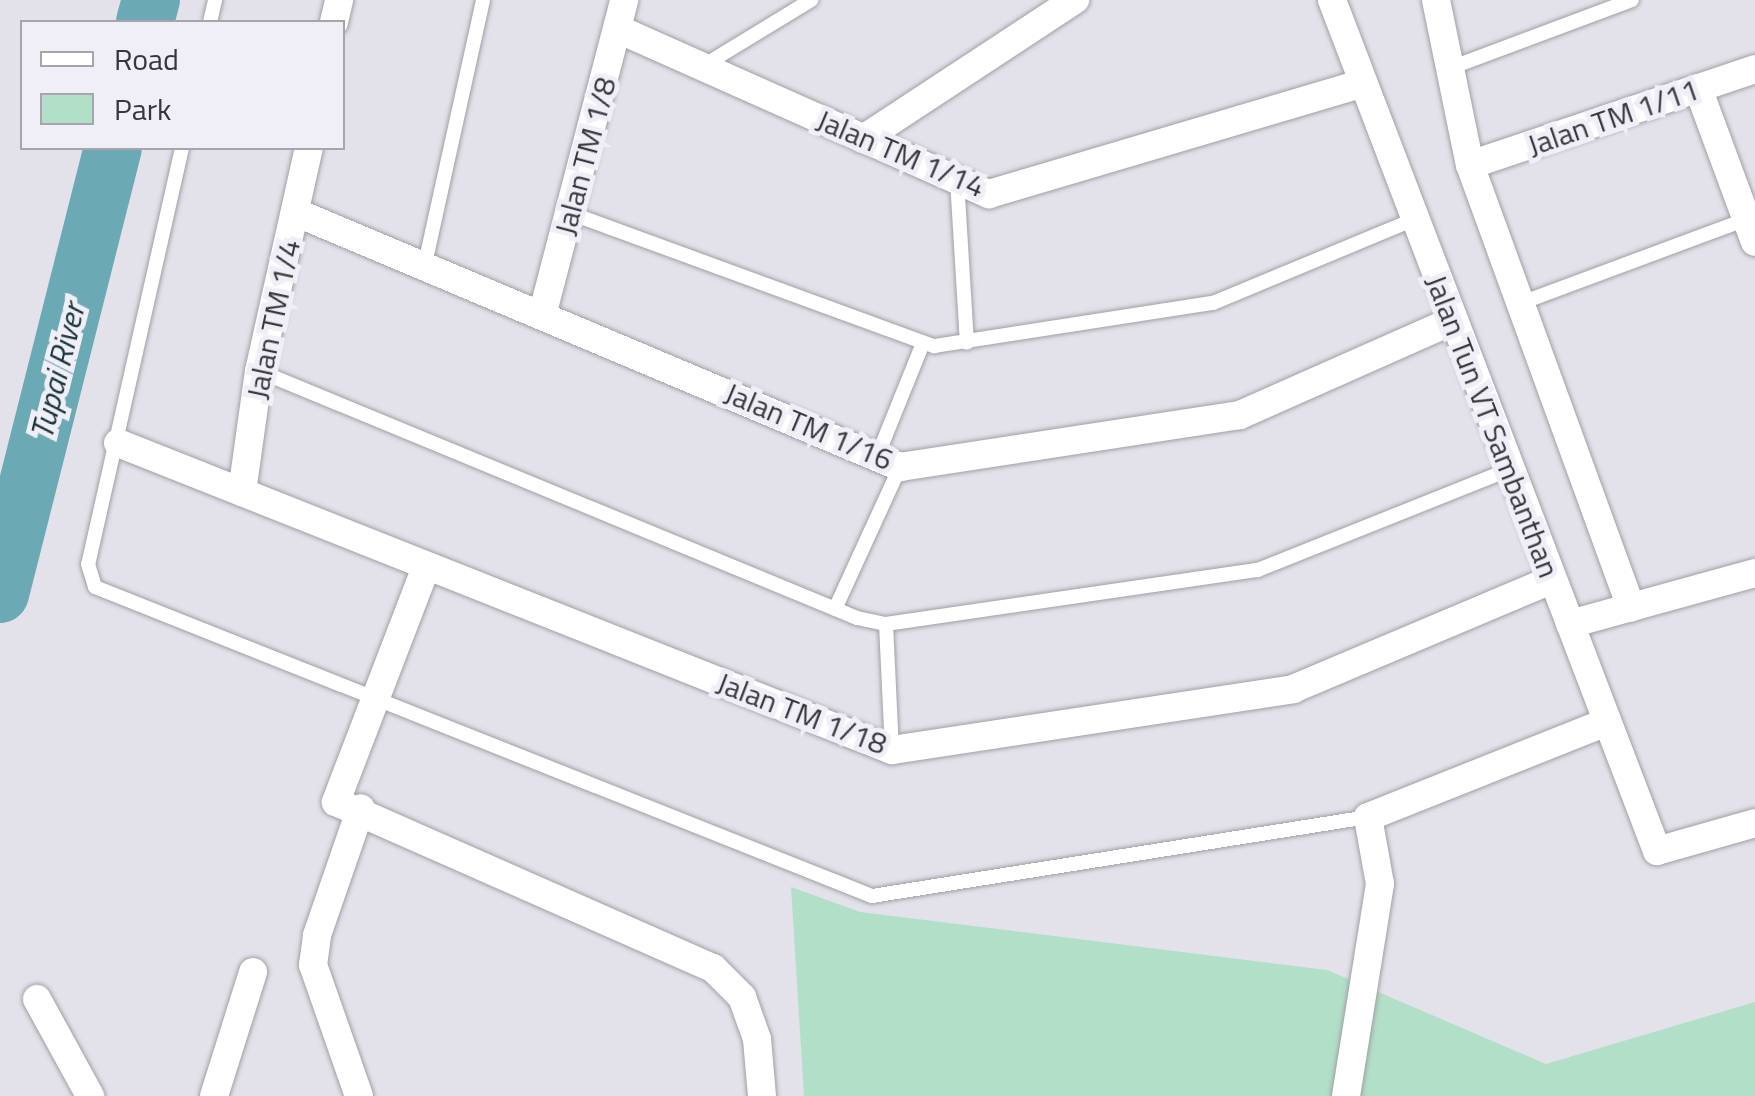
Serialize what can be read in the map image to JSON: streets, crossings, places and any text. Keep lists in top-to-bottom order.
{
  "streets": {
    "street": [
      "Jalan TM 1/11",
      "Jalan TM 1/14",
      "Jalan TM 1/8",
      "Jalan TM 1/4",
      "Jalan TM 1/16",
      "Jalan Tun VT Sambanthan",
      "Jalan TM 1/18"
    ]
  },
  "crossings": [
    ["Jalan TM 1/14", "Jalan TM 1/8"],
    ["Jalan TM 1/14", "Jalan Tun VT Sambanthan"],
    ["Jalan TM 1/8", "Jalan TM 1/16"],
    ["Jalan TM 1/4", "Jalan TM 1/16"],
    ["Jalan TM 1/4", "Jalan TM 1/18"],
    ["Jalan TM 1/16", "Jalan Tun VT Sambanthan"],
    ["Jalan Tun VT Sambanthan", "Jalan TM 1/18"]
  ],
  "water": ["Tupai River"],
  "legend": ["Road", "Park"]
}
